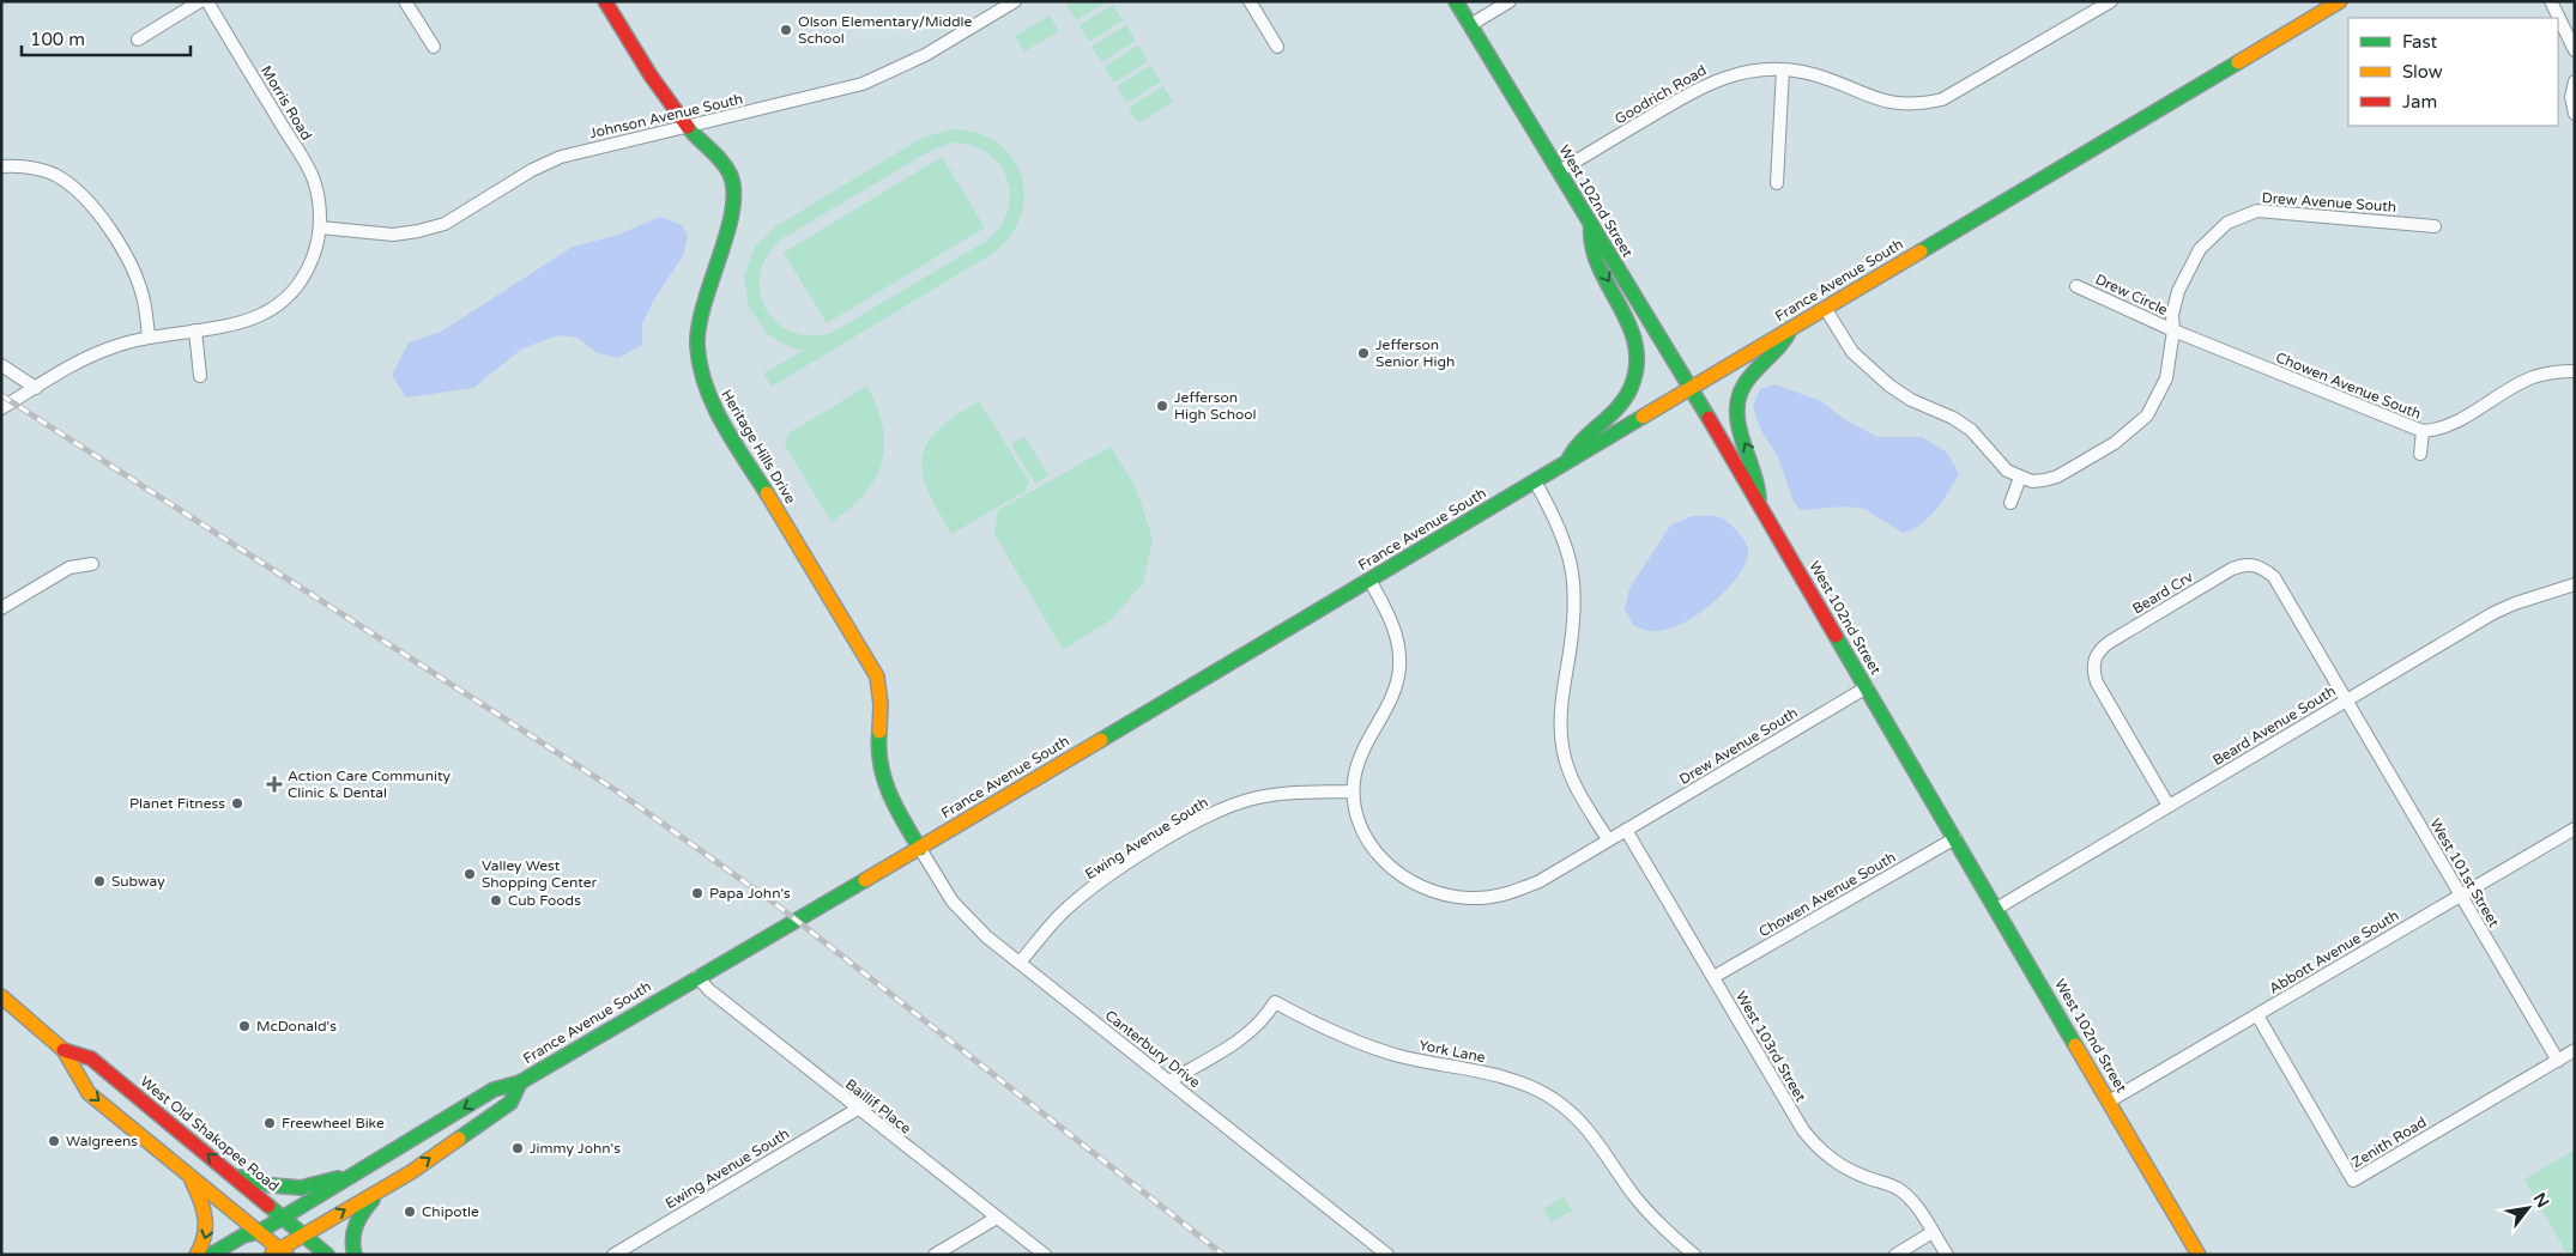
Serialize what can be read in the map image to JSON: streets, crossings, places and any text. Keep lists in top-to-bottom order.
{
  "streets": {
    "main road": [
      "West 102nd Street",
      "France Avenue South",
      "Heritage Hills Drive",
      "West Old Shakopee Road"
    ],
    "street": [
      "Goodrich Road",
      "Morris Road",
      "Johnson Avenue South",
      "Drew Avenue South",
      "Drew Circle",
      "Chowen Avenue South",
      "Beard Crv",
      "Beard Avenue South",
      "Ewing Avenue South",
      "West 101st Street",
      "Abbott Avenue South",
      "West 103rd Street",
      "Canterbury Drive",
      "York Lane",
      "Baillif Place",
      "Zenith Road"
    ]
  },
  "crossings": [
    ["Goodrich Road", "West 102nd Street"],
    ["Morris Road", "Johnson Avenue South"],
    ["Johnson Avenue South", "Heritage Hills Drive"],
    ["West 102nd Street", "Drew Avenue South"],
    ["West 102nd Street", "France Avenue South"],
    ["West 102nd Street", "Chowen Avenue South"],
    ["West 102nd Street", "Beard Avenue South"],
    ["West 102nd Street", "Abbott Avenue South"],
    ["Drew Avenue South", "Drew Circle"],
    ["Drew Avenue South", "Chowen Avenue South"],
    ["Drew Avenue South", "West 103rd Street"],
    ["France Avenue South", "Heritage Hills Drive"],
    ["France Avenue South", "Canterbury Drive"],
    ["France Avenue South", "Baillif Place"],
    ["France Avenue South", "West Old Shakopee Road"],
    ["Drew Circle", "Chowen Avenue South"],
    ["Chowen Avenue South", "West 103rd Street"],
    ["Heritage Hills Drive", "Canterbury Drive"],
    ["Beard Crv", "Beard Avenue South"],
    ["Beard Crv", "West 101st Street"],
    ["Beard Avenue South", "West 101st Street"],
    ["Ewing Avenue South", "Canterbury Drive"],
    ["Ewing Avenue South", "Baillif Place"],
    ["West 101st Street", "Abbott Avenue South"],
    ["West 101st Street", "Zenith Road"],
    ["Abbott Avenue South", "Zenith Road"],
    ["Canterbury Drive", "York Lane"]
  ],
  "places": {
    "other": [
      "Olson Elementary/Middle School",
      "Jefferson Senior High",
      "Jefferson High School",
      "Planet Fitness",
      "Valley West Shopping Center",
      "Subway",
      "Papa John's",
      "Cub Foods",
      "McDonald's",
      "Freewheel Bike",
      "Walgreens",
      "Jimmy John's",
      "Chipotle"
    ],
    "health": ["Action Care Community Clinic & Dental"]
  },
  "legend": ["Fast", "Slow", "Jam"],
  "scale_bar": "100 m",
  "north": "top right"
}
